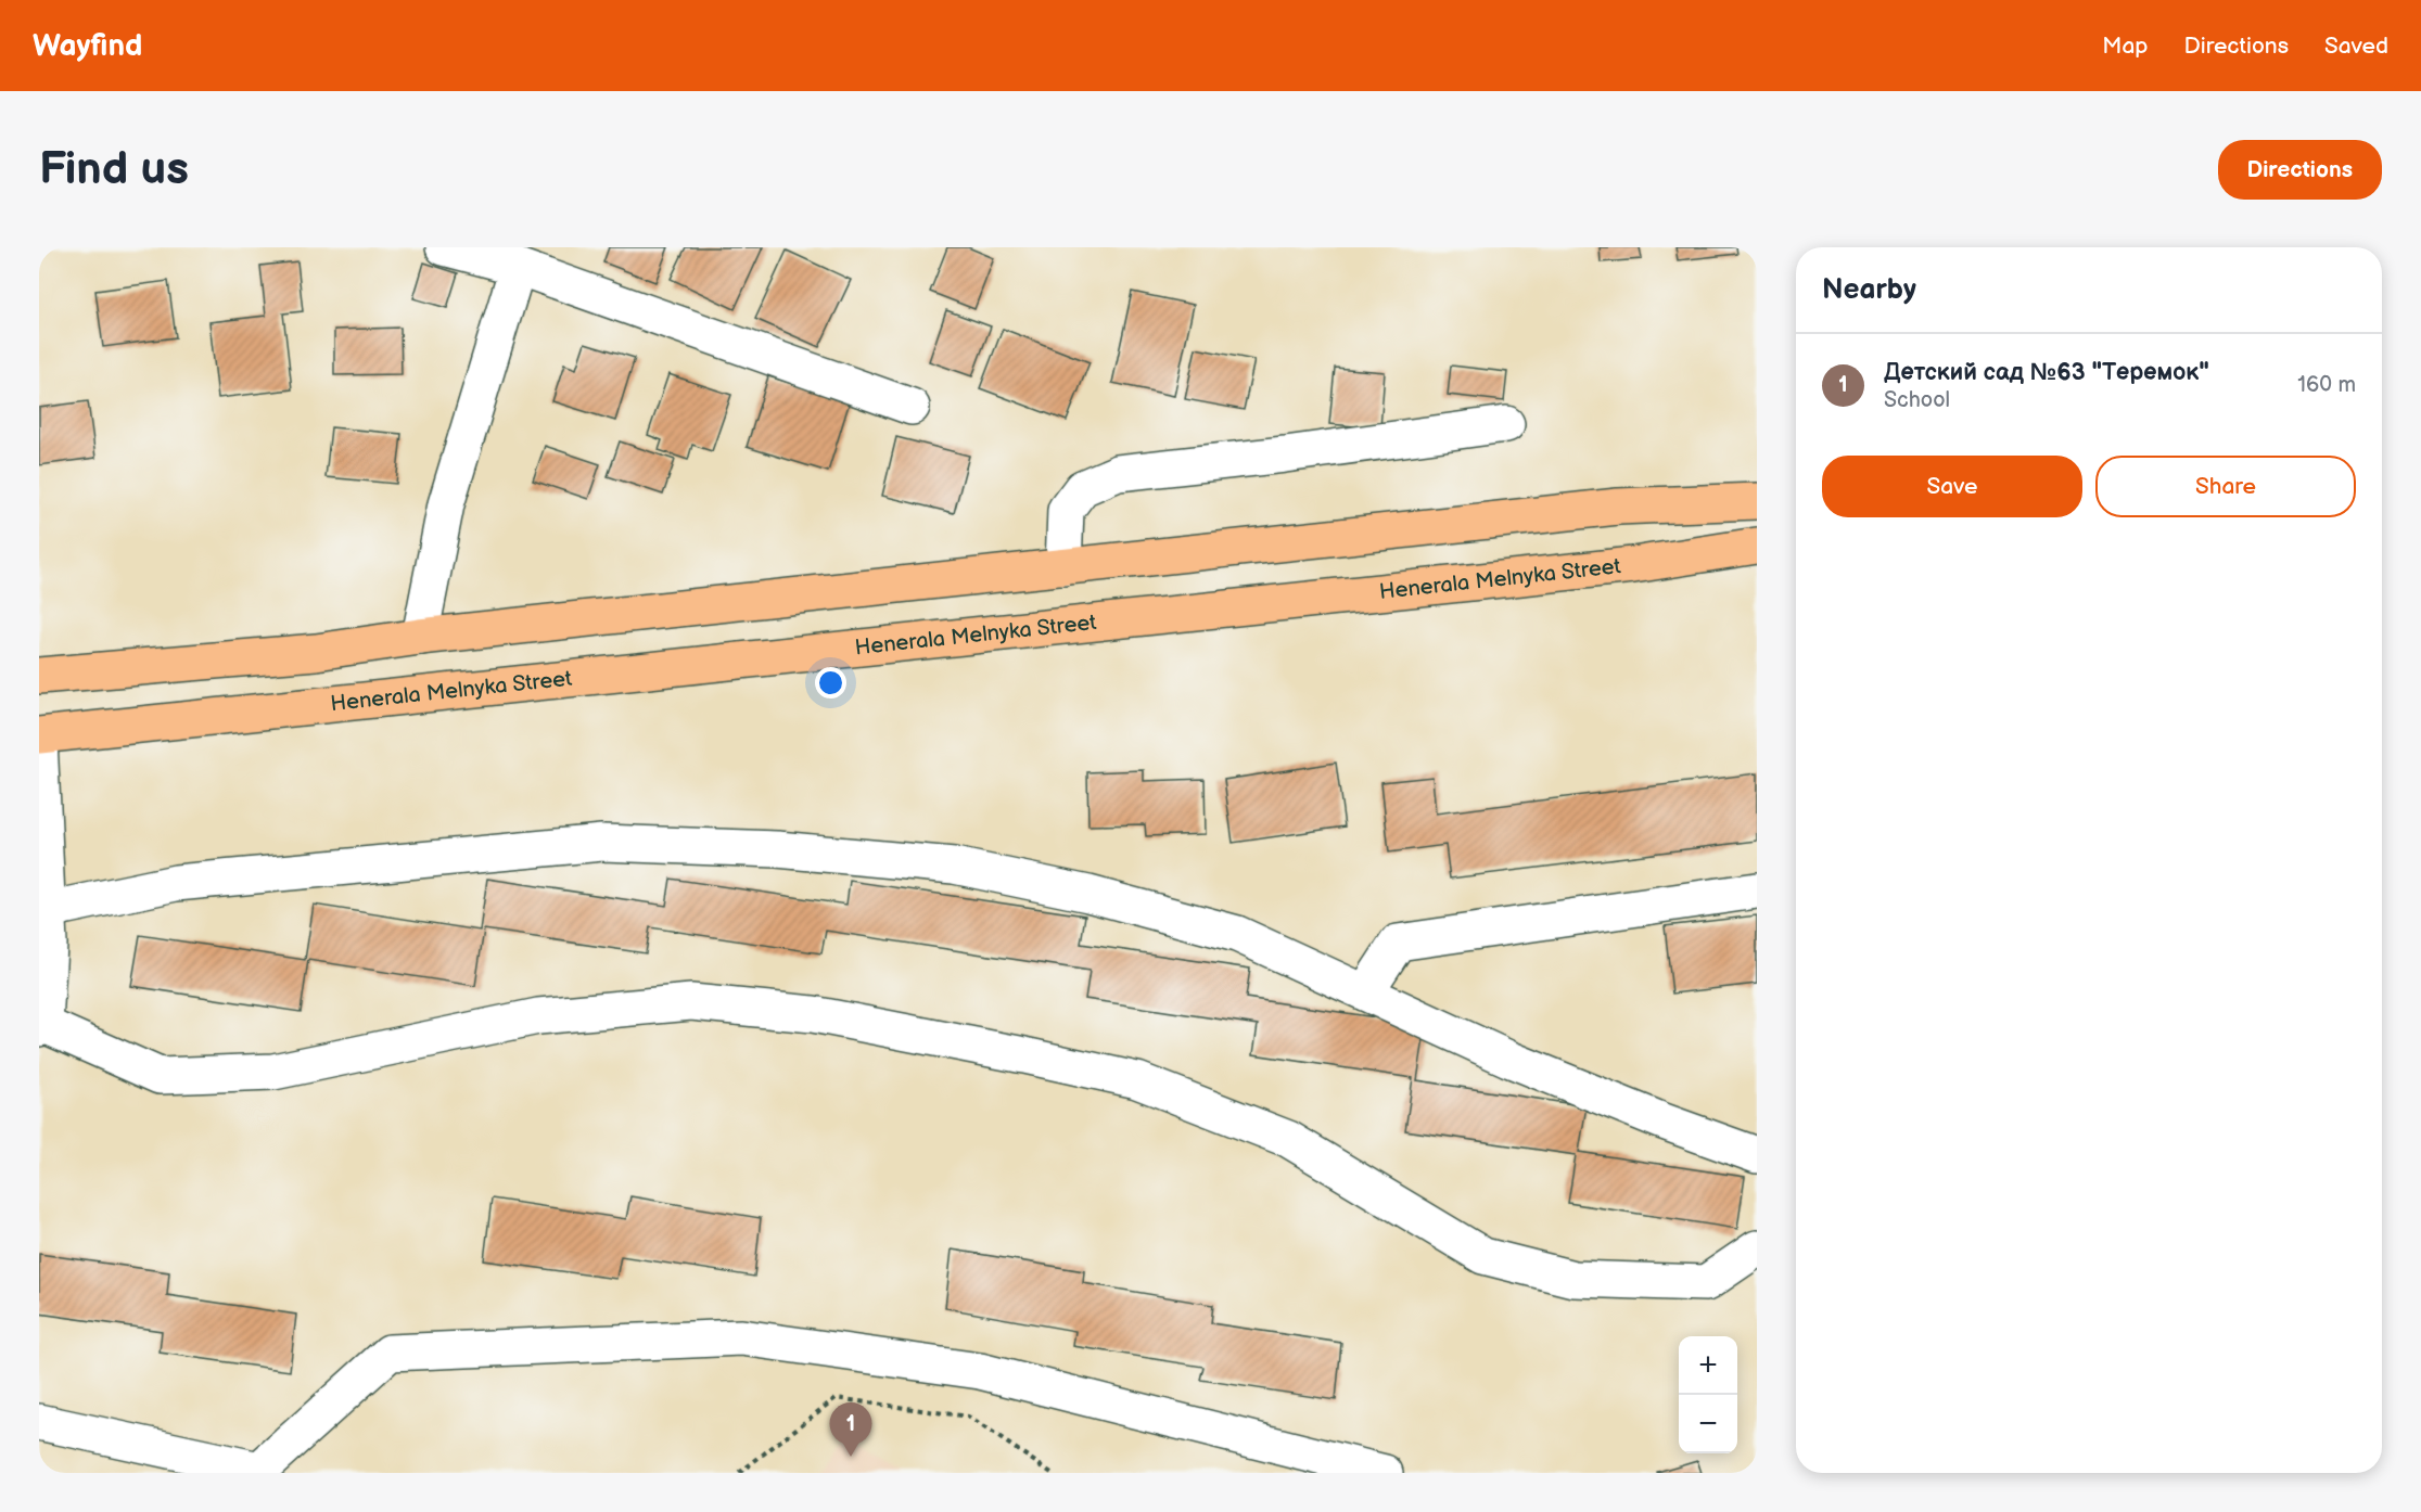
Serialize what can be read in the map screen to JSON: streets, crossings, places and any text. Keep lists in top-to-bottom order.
{
  "streets": {
    "main road": ["Henerala Melnyka Street"]
  },
  "page": {
    "header": "Wayfind",
    "nav": ["Map", "Directions", "Saved"],
    "buttons": [
      "Directions",
      ["Save", "Share"]
    ],
    "title": "Find us",
    "heading": "Nearby",
    "list": [
      {
        "mark": "1",
        "name": "Детский сад №63 \"Теремок\"",
        "note": "School",
        "value": "160 m"
      }
    ],
    "map_buttons": ["+", "−"],
    "pins": "1"
  }
}
